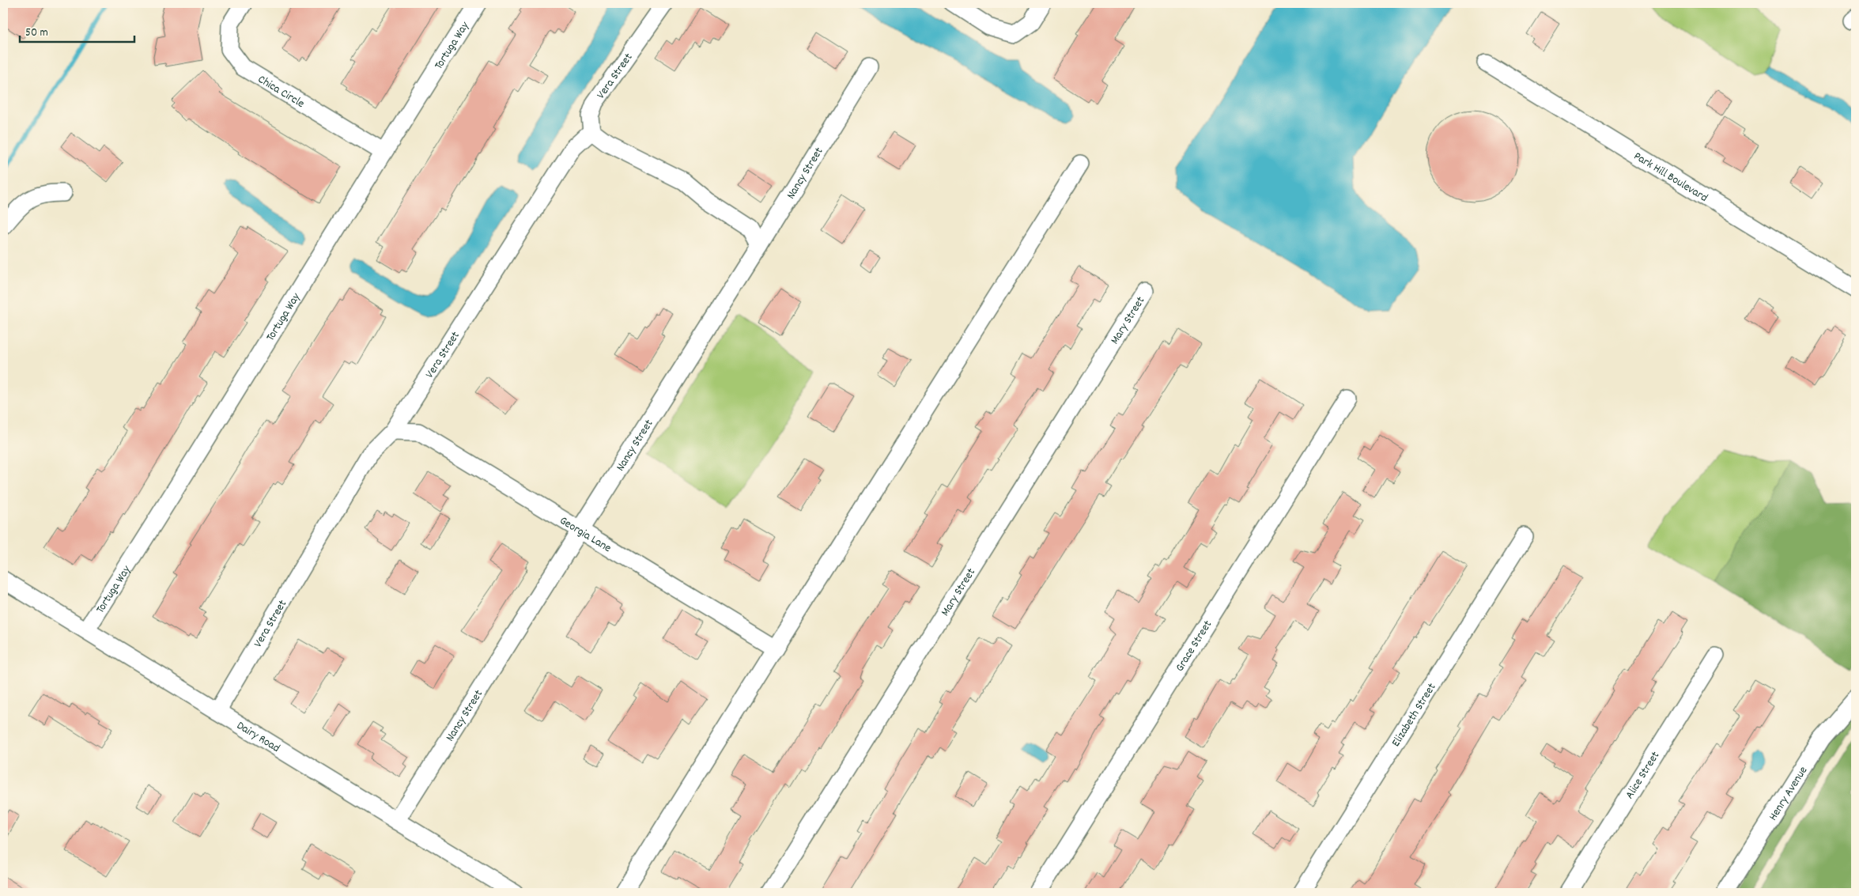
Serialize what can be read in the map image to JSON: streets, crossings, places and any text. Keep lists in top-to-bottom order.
{
  "streets": {
    "street": [
      "Tortuga Way",
      "Vera Street",
      "Chica Circle",
      "Nancy Street",
      "Park Hill Boulevard",
      "Mary Street",
      "Georgia Lane",
      "Grace Street",
      "Elizabeth Street",
      "Dairy Road",
      "Alice Street",
      "Henry Avenue"
    ]
  },
  "crossings": [
    ["Tortuga Way", "Chica Circle"],
    ["Tortuga Way", "Dairy Road"],
    ["Vera Street", "Georgia Lane"],
    ["Vera Street", "Dairy Road"],
    ["Nancy Street", "Georgia Lane"],
    ["Nancy Street", "Dairy Road"]
  ],
  "scale_bar": "50 m"
}
